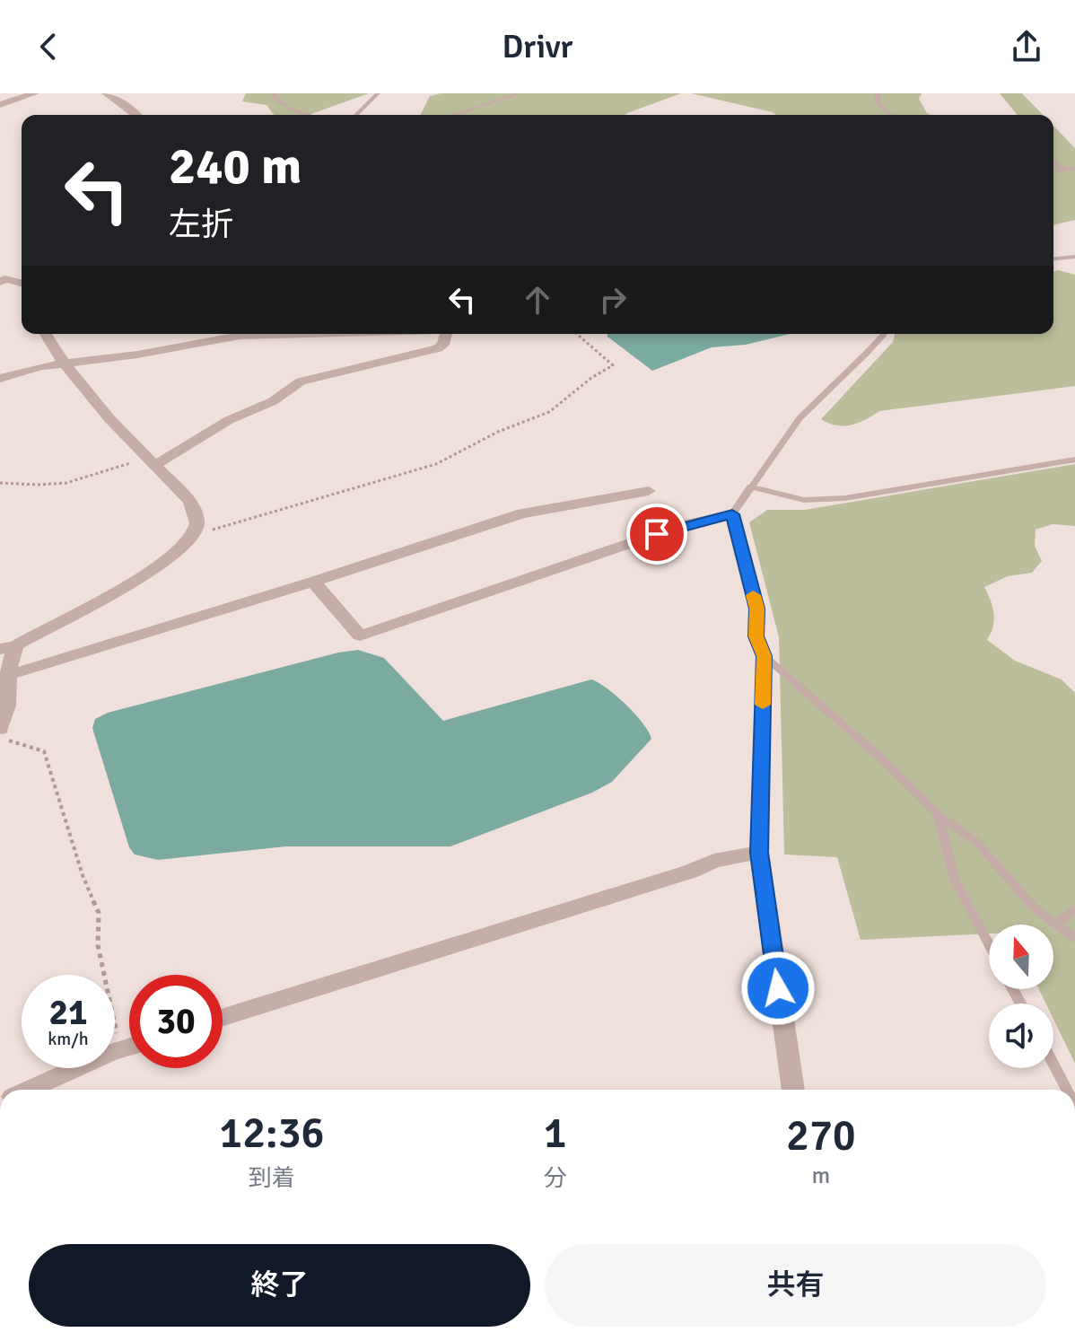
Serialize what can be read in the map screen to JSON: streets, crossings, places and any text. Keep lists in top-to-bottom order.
{
  "north": "top",
  "page": {
    "header": "Drivr",
    "turn": ["240 m", "左折"],
    "speed": "21 km/h",
    "limit": "30",
    "eta": [
      "12:36",
      "到着",
      "1",
      "分",
      "270",
      "m"
    ],
    "buttons": ["終了", "共有"]
  }
}
